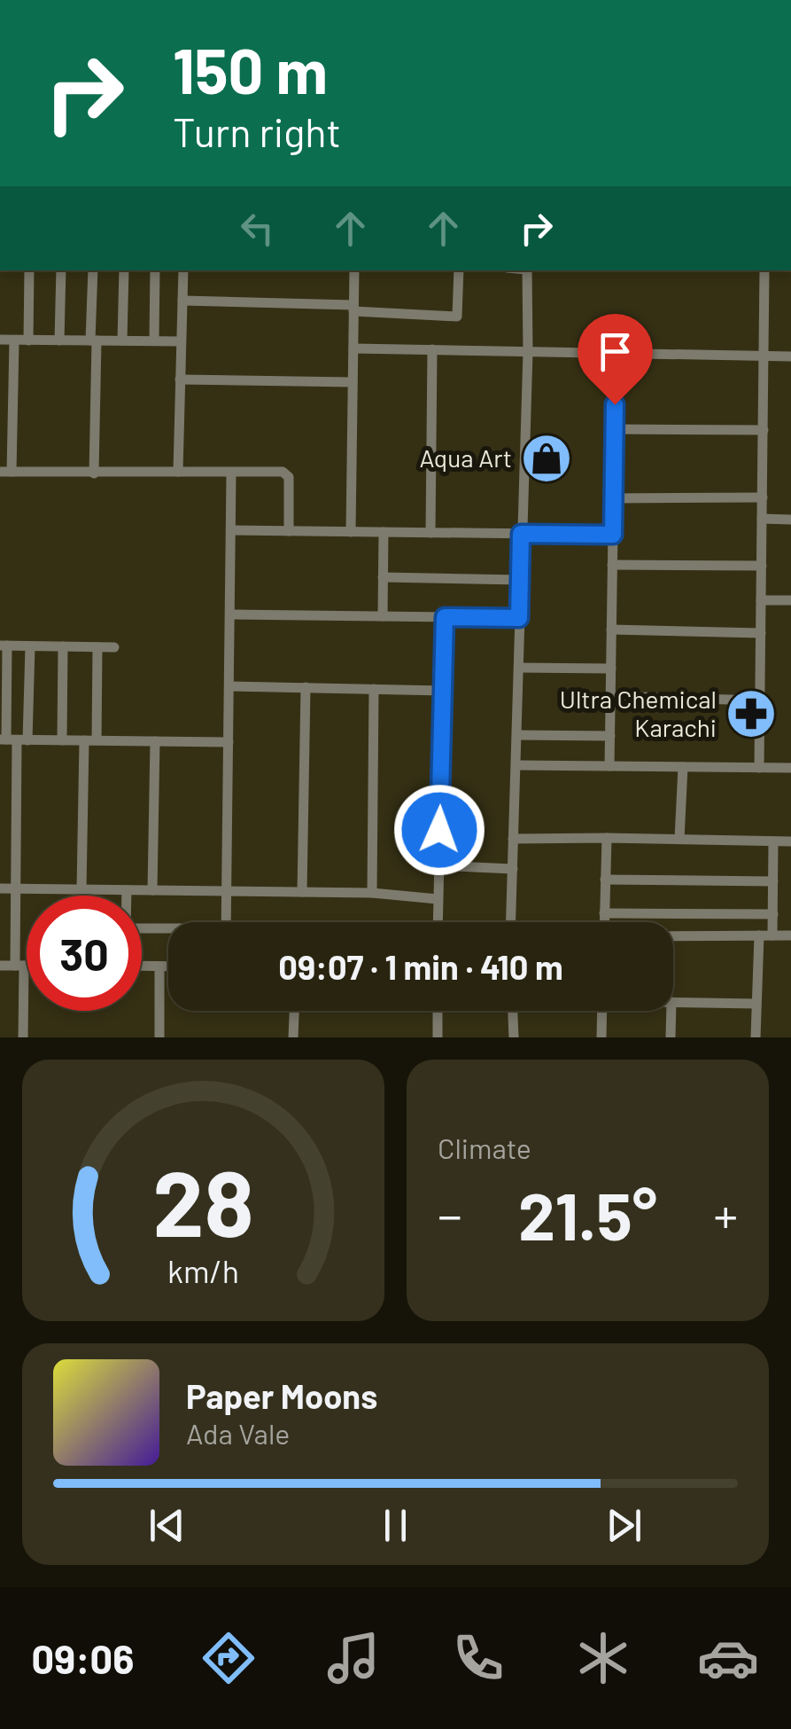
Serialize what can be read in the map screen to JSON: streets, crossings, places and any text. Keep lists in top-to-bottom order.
{
  "places": {
    "shop": ["Aqua Art"],
    "pharmacy": ["Ultra Chemical Karachi"]
  },
  "page": {
    "turn": ["150 m", "Turn right"],
    "limit": "30",
    "trip": "09:07 · 1 min · 410 m",
    "tile": "Climate",
    "heat": ["−", "21.5°", "+"],
    "song": ["Paper Moons", "Ada Vale"],
    "tabs": "09:06",
    "gauge": ["28", "km/h"]
  }
}
